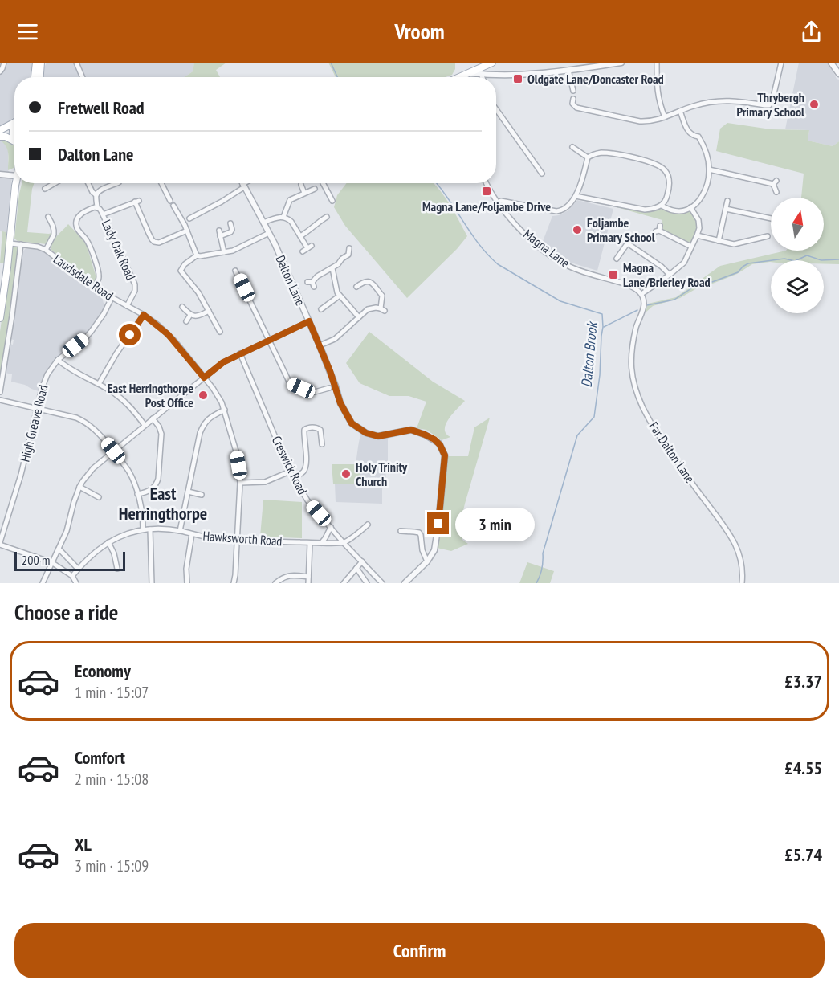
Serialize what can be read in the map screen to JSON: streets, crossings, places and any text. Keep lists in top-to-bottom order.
{
  "streets": {
    "street": [
      "Magna Lane",
      "Lady Oak Road",
      "Laudsdale Road",
      "Dalton Lane",
      "High Greave Road",
      "Far Dalton Lane",
      "Creswick Road",
      "Hawksworth Road"
    ]
  },
  "crossings": [
    ["Magna Lane", "Far Dalton Lane"],
    ["Lady Oak Road", "Laudsdale Road"],
    ["Laudsdale Road", "High Greave Road"],
    ["Laudsdale Road", "Hawksworth Road"],
    ["Creswick Road", "Hawksworth Road"]
  ],
  "districts": ["East Herringthorpe"],
  "water": ["Dalton Brook"],
  "places": {
    "transit": ["Oldgate Lane/Doncaster Road", "Magna Lane/Foljambe Drive", "Magna Lane/Brierley Road"],
    "other": [
      "Thrybergh Primary School",
      "Foljambe Primary School",
      "East Herringthorpe Post Office",
      "Holy Trinity Church"
    ]
  },
  "scale_bar": "200 m",
  "north": "top",
  "page": {
    "header": "Vroom",
    "banner": ["Fretwell Road", "Dalton Lane"],
    "bubble": "3 min",
    "scale": "200 m",
    "heading": "Choose a ride",
    "list": [
      {
        "name": "Economy",
        "note": "1 min · 15:07",
        "value": "£3.37"
      },
      {
        "name": "Comfort",
        "note": "2 min · 15:08",
        "value": "£4.55"
      },
      {
        "name": "XL",
        "note": "3 min · 15:09",
        "value": "£5.74"
      }
    ],
    "buttons": "Confirm"
  }
}
